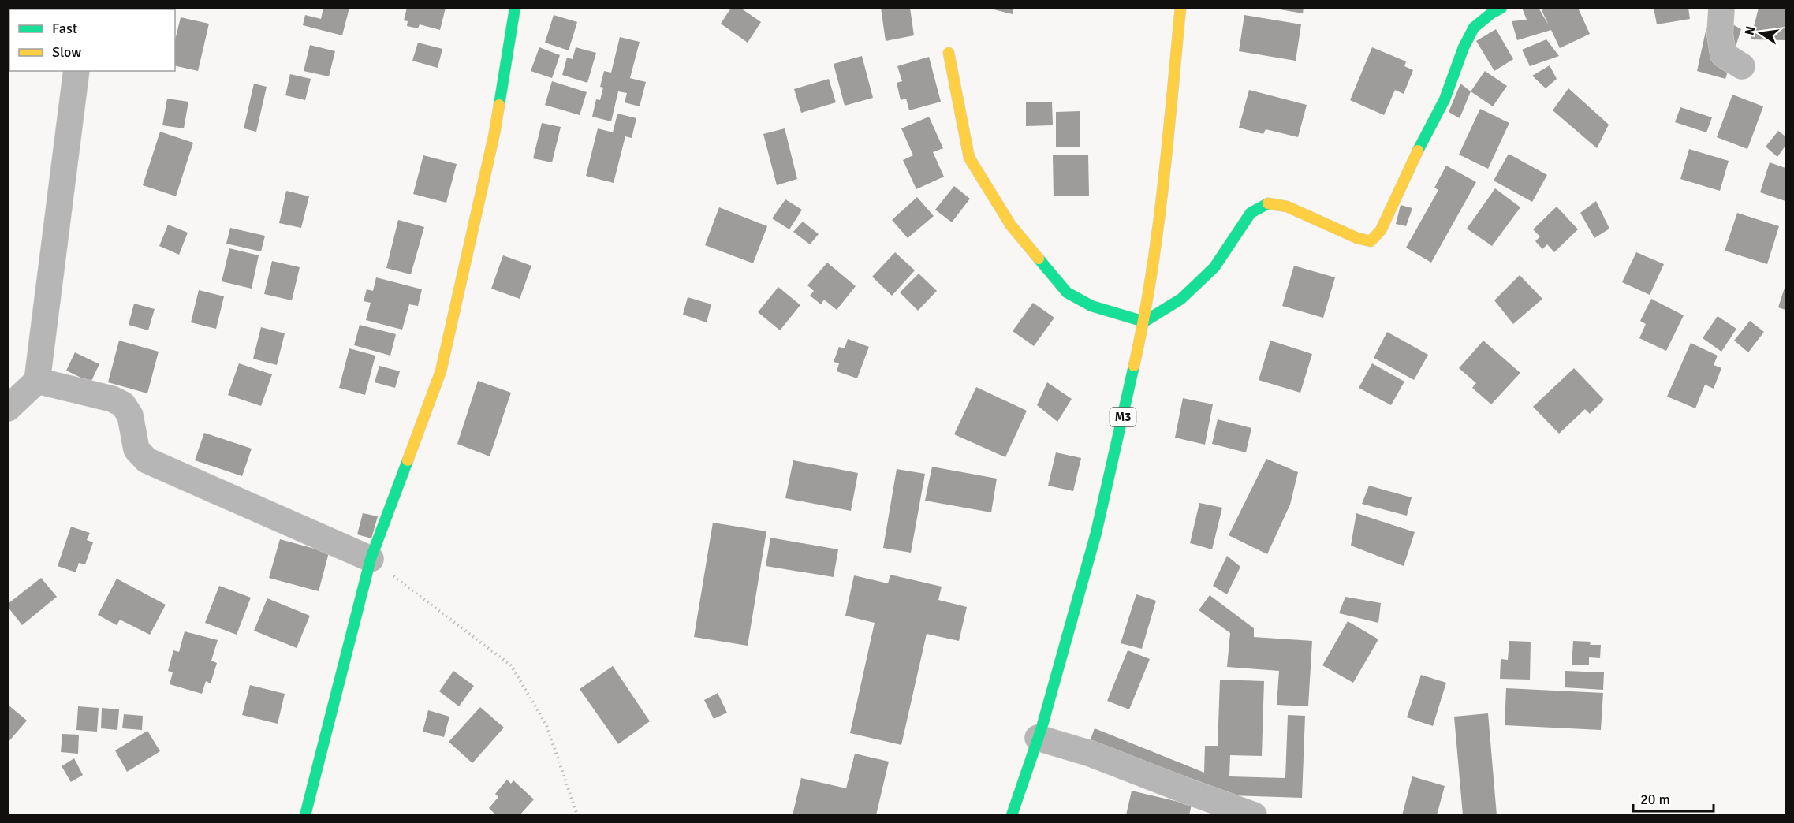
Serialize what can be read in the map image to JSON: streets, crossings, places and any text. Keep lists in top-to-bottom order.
{
  "streets": {
    "main road": ["M3"]
  },
  "legend": ["Fast", "Slow"],
  "scale_bar": "20 m",
  "north": "left"
}
